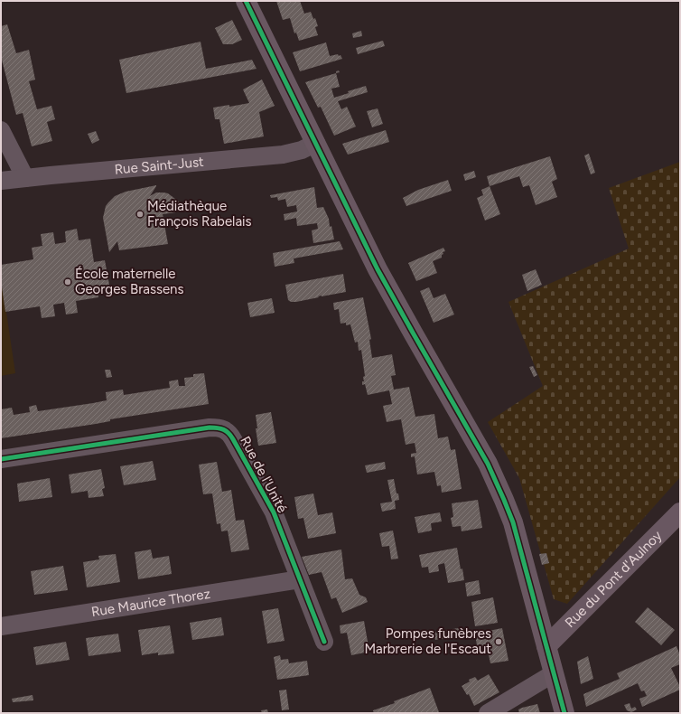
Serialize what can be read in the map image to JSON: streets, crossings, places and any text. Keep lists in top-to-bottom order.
{
  "streets": {
    "street": [
      "Rue Saint-Just",
      "Rue de l'Unité",
      "Rue du Pont d'Aulnoy",
      "Rue Maurice Thorez"
    ]
  },
  "crossings": [
    ["Rue de l'Unité", "Rue Maurice Thorez"]
  ],
  "places": ["Médiathèque François Rabelais", "École maternelle Georges Brassens", "Pompes funèbres Marbrerie de l'Escaut"]
}
